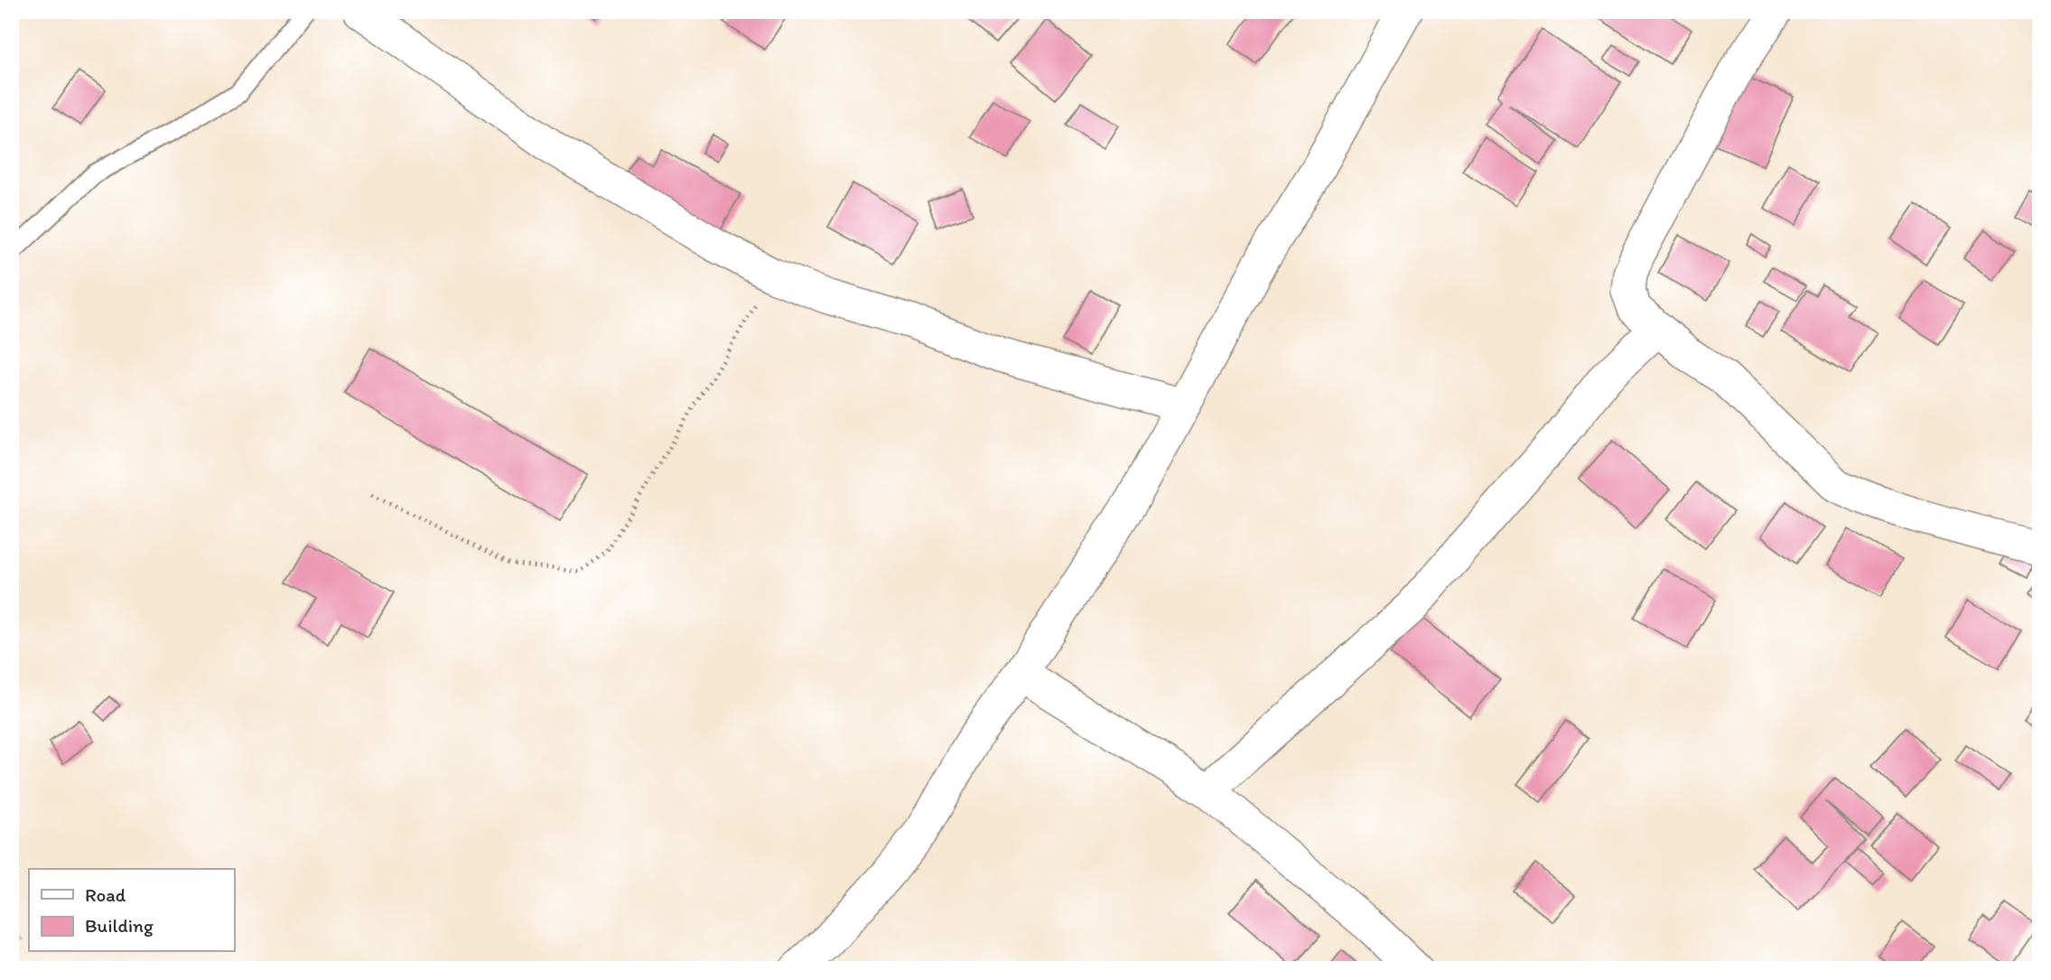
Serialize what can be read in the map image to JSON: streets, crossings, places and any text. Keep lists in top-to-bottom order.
{
  "legend": ["Road", "Building"]
}
